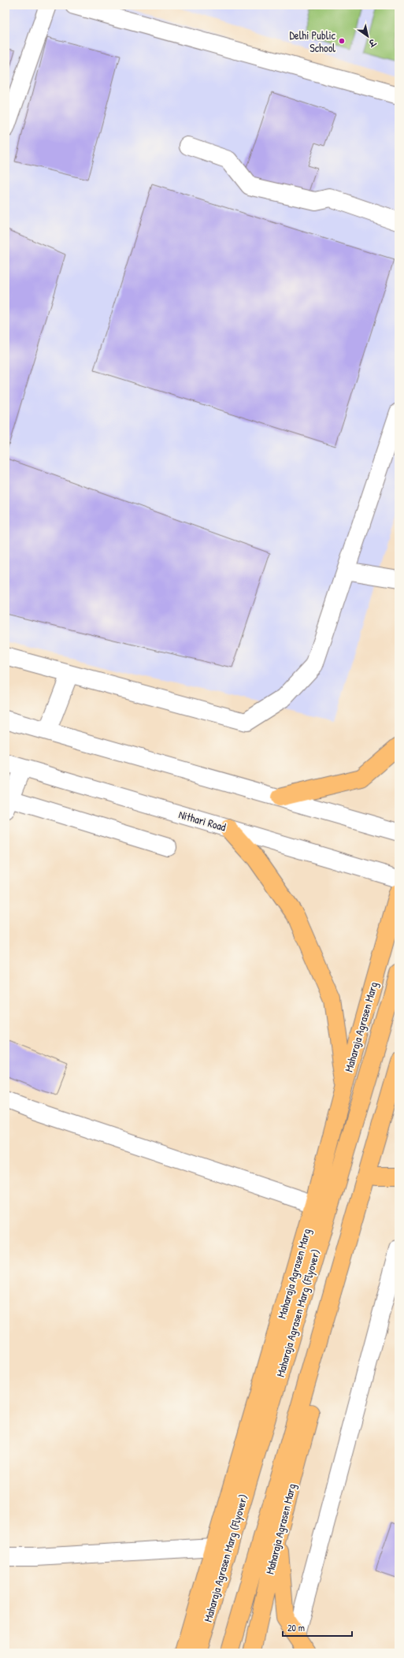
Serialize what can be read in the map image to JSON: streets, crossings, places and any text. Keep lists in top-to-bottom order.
{
  "streets": {
    "main road": ["Maharaja Agrasen Marg", "Maharaja Agrasen Marg (Flyover)"],
    "street": ["Nithari Road"]
  },
  "places": ["Delhi Public School"],
  "scale_bar": "20 m",
  "north": "bottom right"
}
